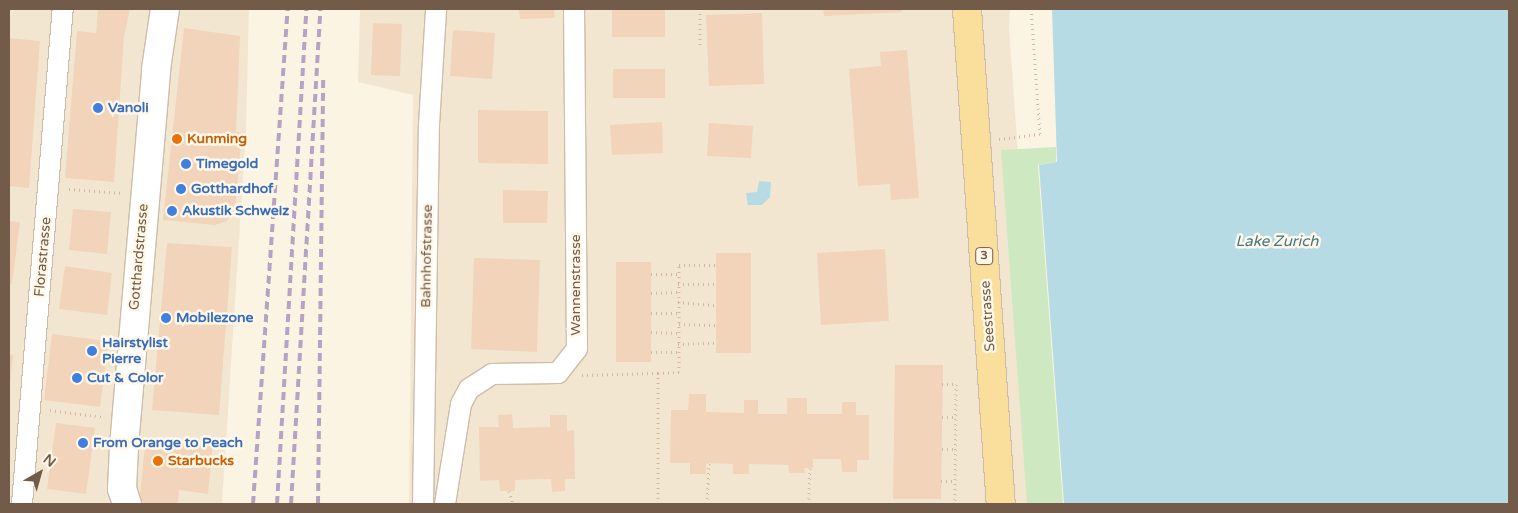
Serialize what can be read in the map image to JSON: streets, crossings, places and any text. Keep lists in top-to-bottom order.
{
  "streets": {
    "main road": ["3", "Seestrasse"],
    "street": [
      "Bahnhofstrasse",
      "Florastrasse",
      "Gotthardstrasse",
      "Wannenstrasse"
    ]
  },
  "water": ["Lake Zurich"],
  "places": [
    "Vanoli",
    "Kunming",
    "Timegold",
    "Gotthardhof",
    "Akustik Schweiz",
    "Mobilezone",
    "Hairstylist Pierre",
    "Cut & Color",
    "From Orange to Peach",
    "Starbucks"
  ],
  "north": "top right"
}
